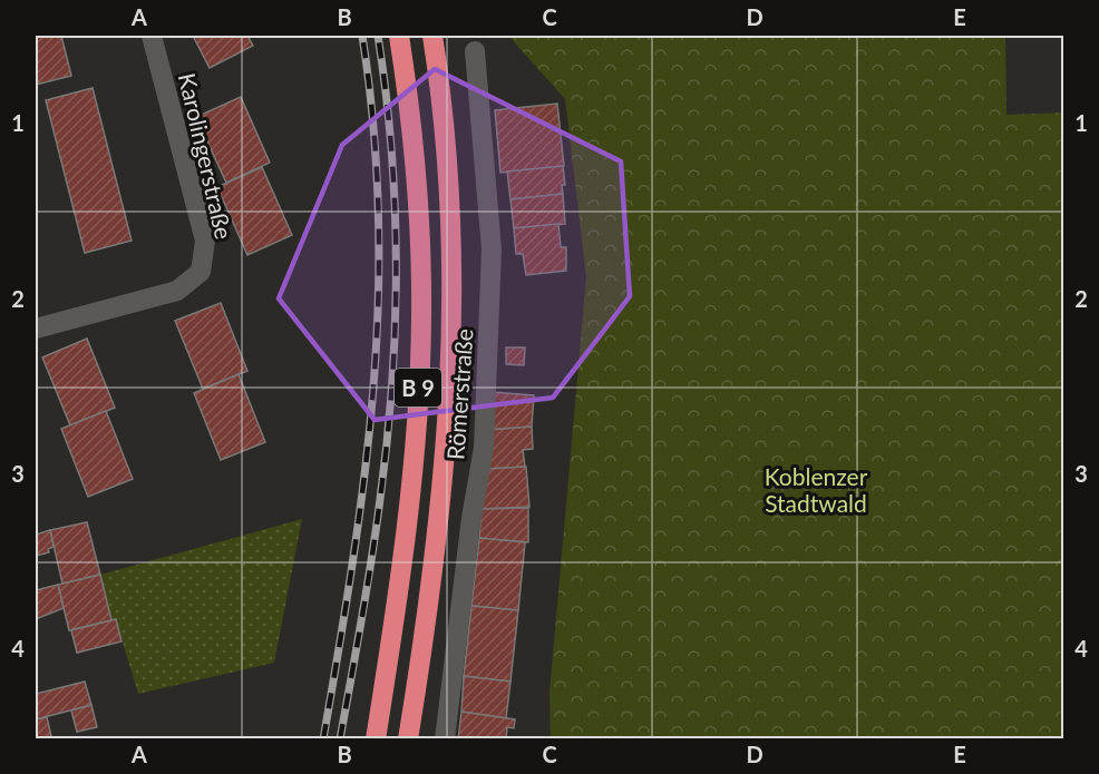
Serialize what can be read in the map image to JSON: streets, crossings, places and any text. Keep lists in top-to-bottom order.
{
  "streets": {
    "highway": ["B 9"],
    "street": ["Karolingerstraße", "Römerstraße"]
  },
  "parks": ["Koblenzer Stadtwald"],
  "grid": {
    "columns": [
      "A",
      "B",
      "C",
      "D",
      "E"
    ],
    "rows": [
      "1",
      "2",
      "3",
      "4"
    ]
  }
}
